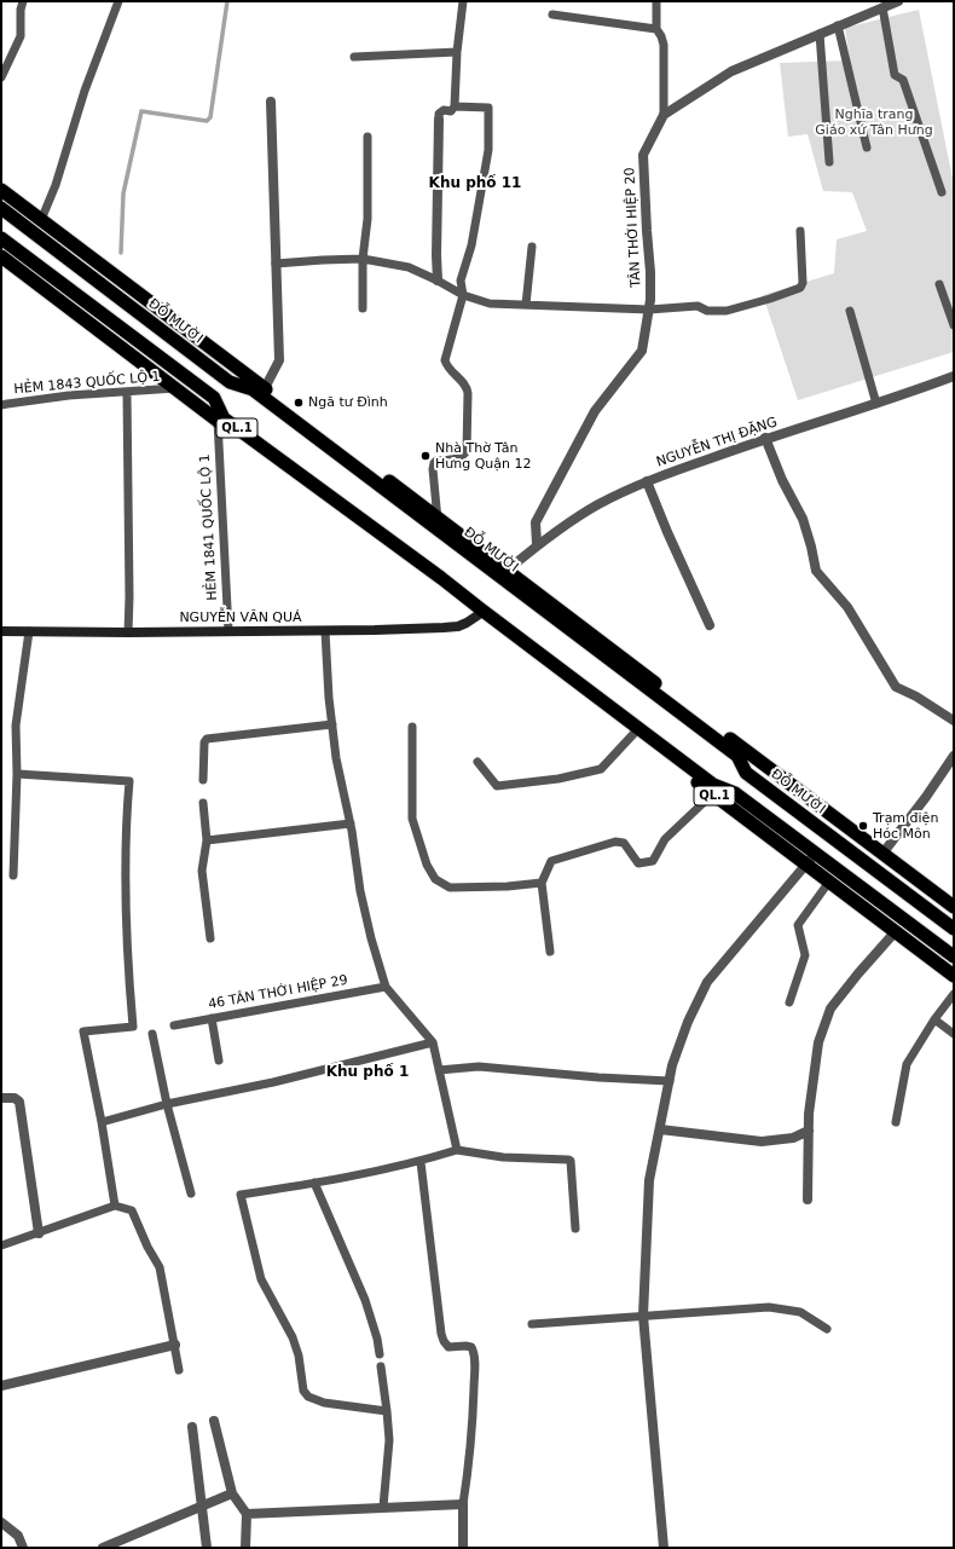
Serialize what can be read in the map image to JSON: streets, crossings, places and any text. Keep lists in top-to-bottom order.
{
  "streets": {
    "highway": ["ĐỖ MƯỜI", "QL.1"],
    "main road": ["NGUYỄN VĂN QUÁ"],
    "street": ["TÂN THỚI HIỆP 20", "NGUYỄN THỊ ĐẶNG"],
    "lane": ["HẺM 1843 QUỐC LỘ 1", "HẺM 1841 QUỐC LỘ 1", "46 TÂN THỚI HIỆP 29"]
  },
  "crossings": [
    ["TÂN THỚI HIỆP 20", "NGUYỄN THỊ ĐẶNG"],
    ["ĐỖ MƯỜI", "NGUYỄN THỊ ĐẶNG"],
    ["HẺM 1843 QUỐC LỘ 1", "QL.1"],
    ["QL.1", "HẺM 1841 QUỐC LỘ 1"],
    ["QL.1", "NGUYỄN VĂN QUÁ"],
    ["HẺM 1841 QUỐC LỘ 1", "NGUYỄN VĂN QUÁ"]
  ],
  "districts": ["Khu phố 11", "Khu phố 1"],
  "parks": ["Nghĩa trang Giáo xứ Tân Hưng"],
  "places": ["Ngã tư Đình", "Nhà Thờ Tân Hưng Quận 12", "Trạm điện Hóc Môn"]
}
